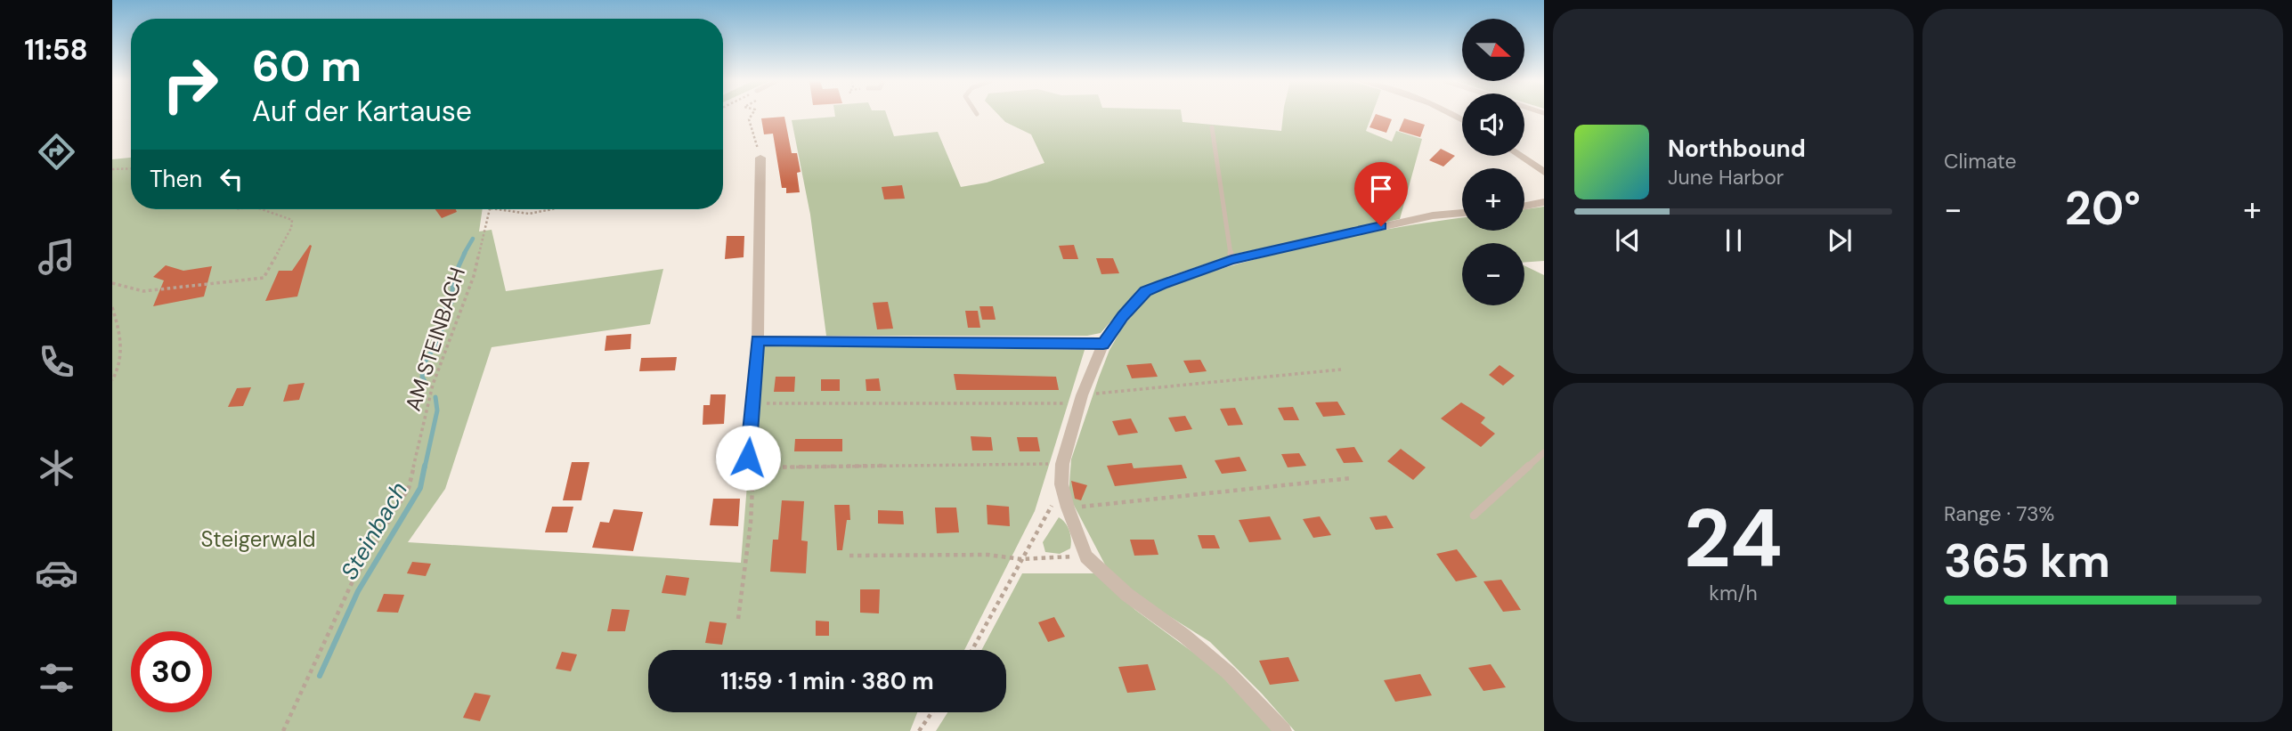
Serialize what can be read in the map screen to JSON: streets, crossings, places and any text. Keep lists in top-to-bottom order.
{
  "streets": {
    "path": ["AM STEINBACH"]
  },
  "water": ["Steinbach"],
  "parks": ["Steigerwald"],
  "north": "right",
  "page": {
    "tabs": "11:58",
    "tile": [
      "Climate",
      ["24", "km/h"],
      ["Range · 73%", "365 km"]
    ],
    "map_buttons": ["+", "−"],
    "turn": ["60 m", "Auf der Kartause"],
    "song": ["Northbound", "June Harbor"],
    "then": "Then",
    "heat": ["−", "20°", "+"],
    "limit": "30",
    "trip": "11:59 · 1 min · 380 m"
  }
}
